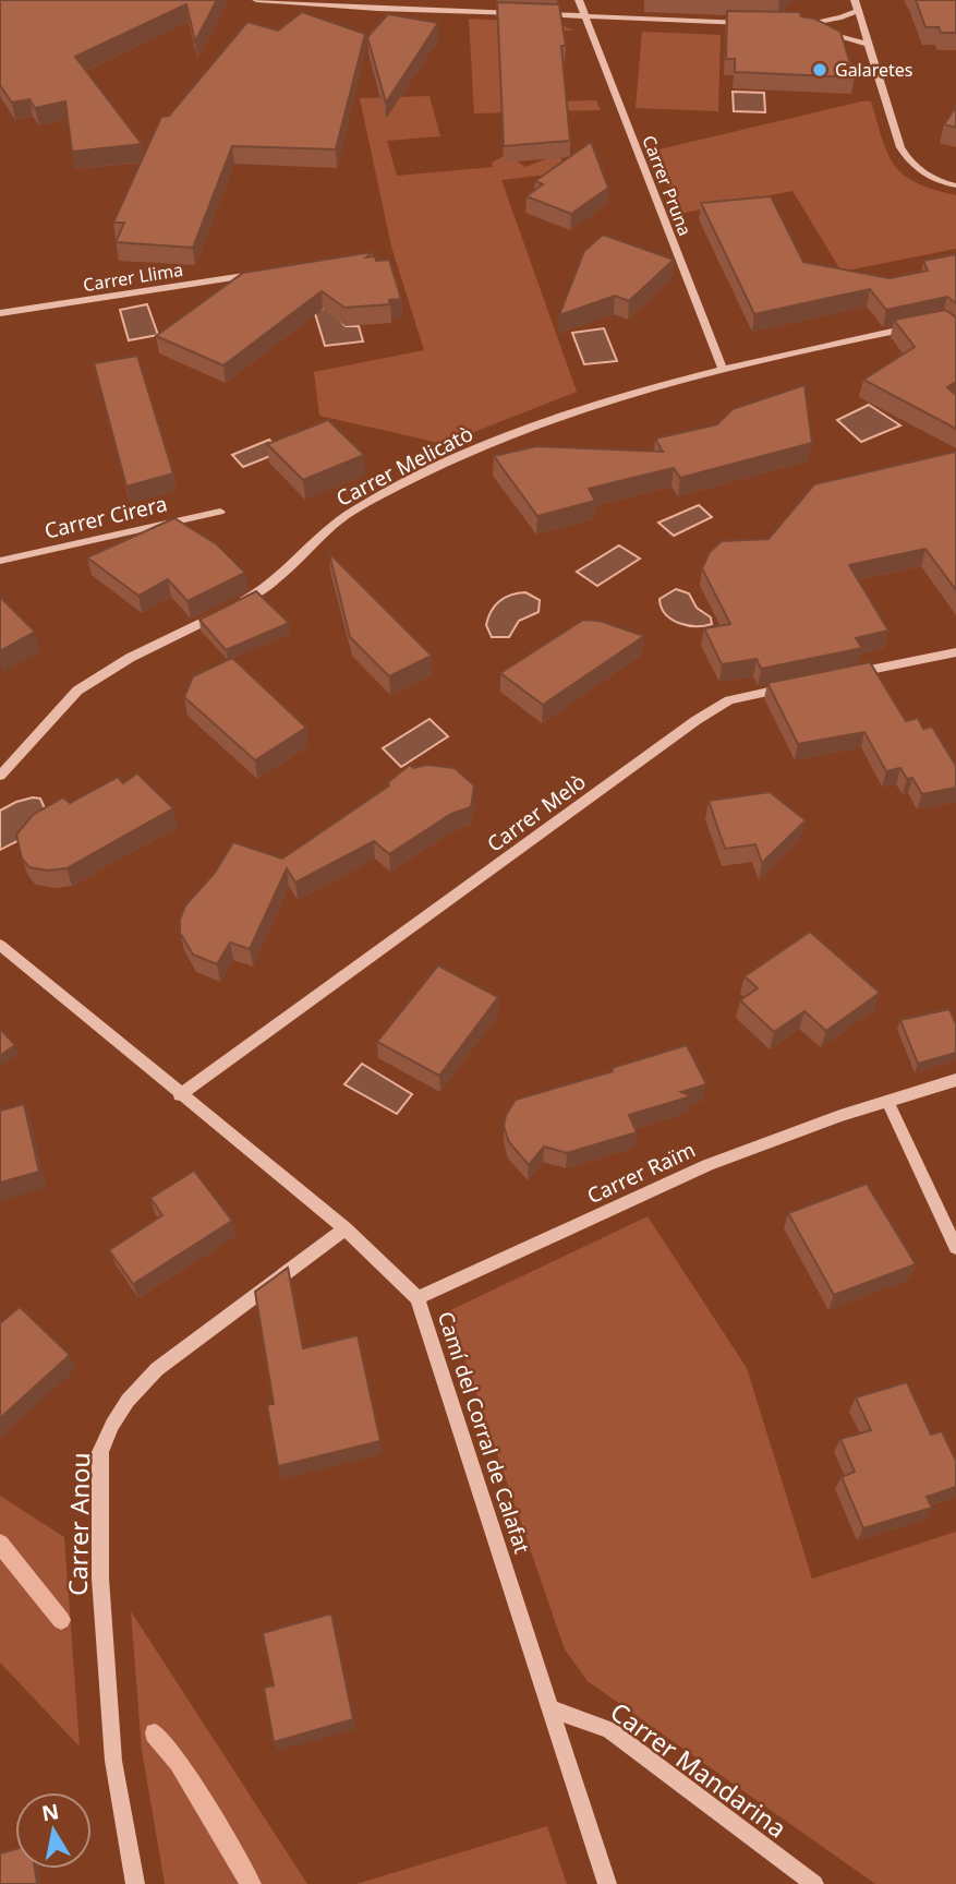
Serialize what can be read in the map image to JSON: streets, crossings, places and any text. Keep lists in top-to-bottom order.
{
  "streets": {
    "street": [
      "Carrer Pruna",
      "Carrer Llima",
      "Carrer Melicatò",
      "Carrer Cirera",
      "Carrer Melò",
      "Carrer Raïm",
      "Camí del Corral de Calafat",
      "Carrer Anou",
      "Carrer Mandarina"
    ]
  },
  "crossings": [
    ["Carrer Pruna", "Carrer Melicatò"],
    ["Carrer Melò", "Camí del Corral de Calafat"],
    ["Carrer Raïm", "Camí del Corral de Calafat"],
    ["Camí del Corral de Calafat", "Carrer Anou"],
    ["Camí del Corral de Calafat", "Carrer Mandarina"]
  ],
  "places": ["Galaretes"],
  "north": "top"
}
